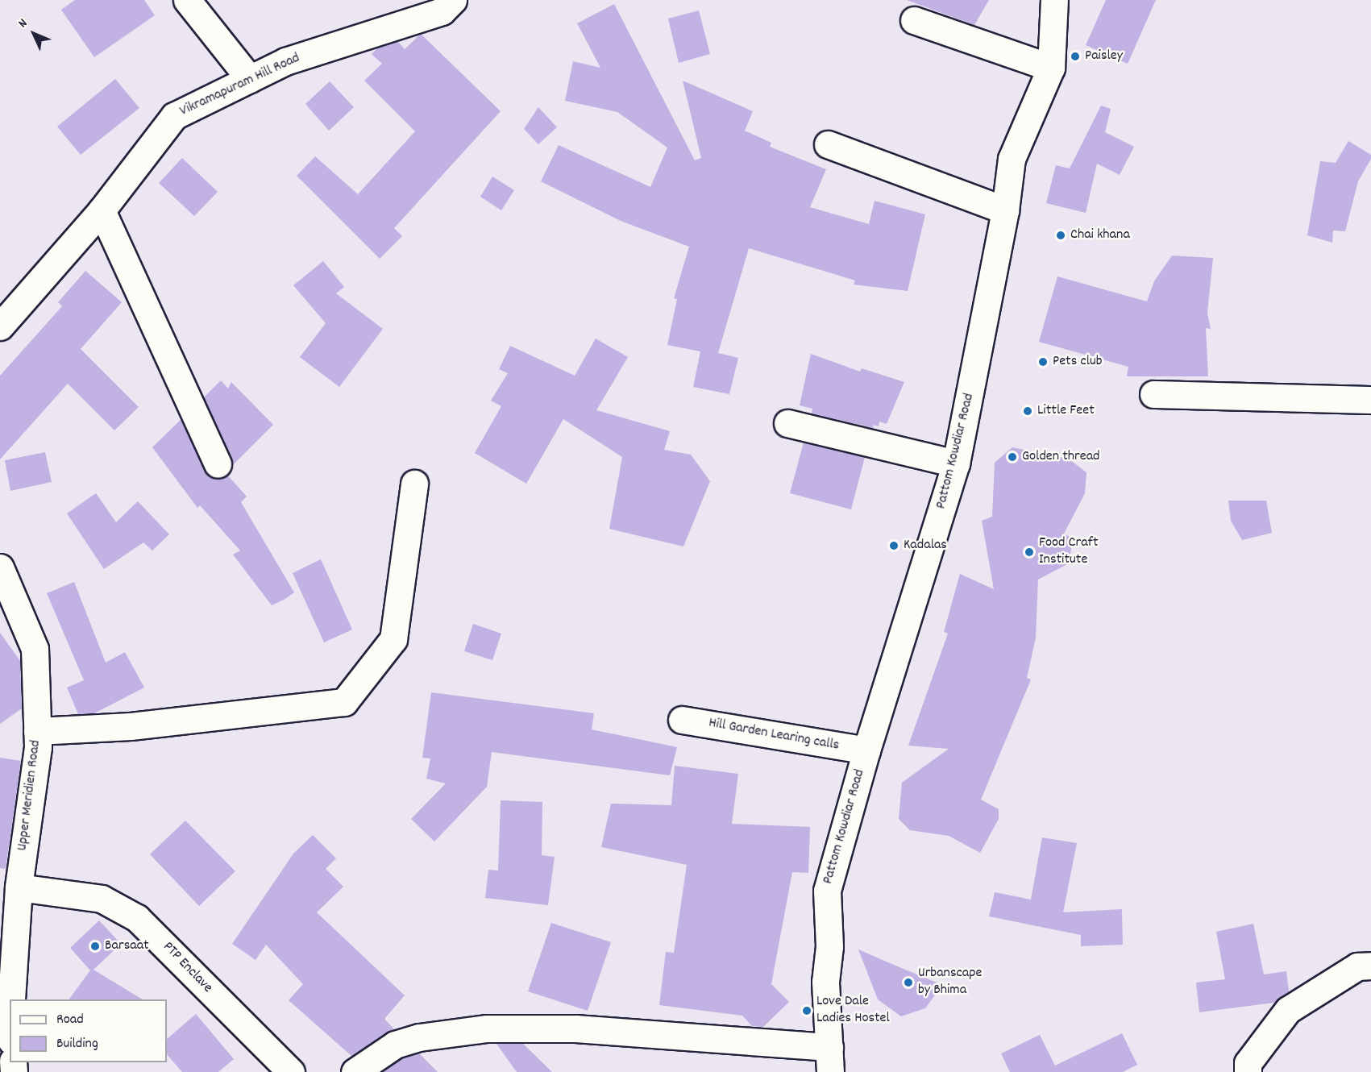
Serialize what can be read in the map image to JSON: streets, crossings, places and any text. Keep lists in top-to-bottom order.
{
  "streets": {
    "street": [
      "Vikramapuram Hill Road",
      "Pattom Kowdiar Road",
      "Hill Garden Learing calls",
      "Upper Meridien Road",
      "PTP Enclave"
    ]
  },
  "crossings": [
    ["Pattom Kowdiar Road", "Hill Garden Learing calls"],
    ["Upper Meridien Road", "PTP Enclave"]
  ],
  "places": [
    "Paisley",
    "Chai khana",
    "Pets club",
    "Little Feet",
    "Golden thread",
    "Kadalas",
    "Food Craft Institute",
    "Barsaat",
    "Urbanscape by Bhima",
    "Love Dale Ladies Hostel"
  ],
  "legend": ["Road", "Building"],
  "north": "top left"
}
